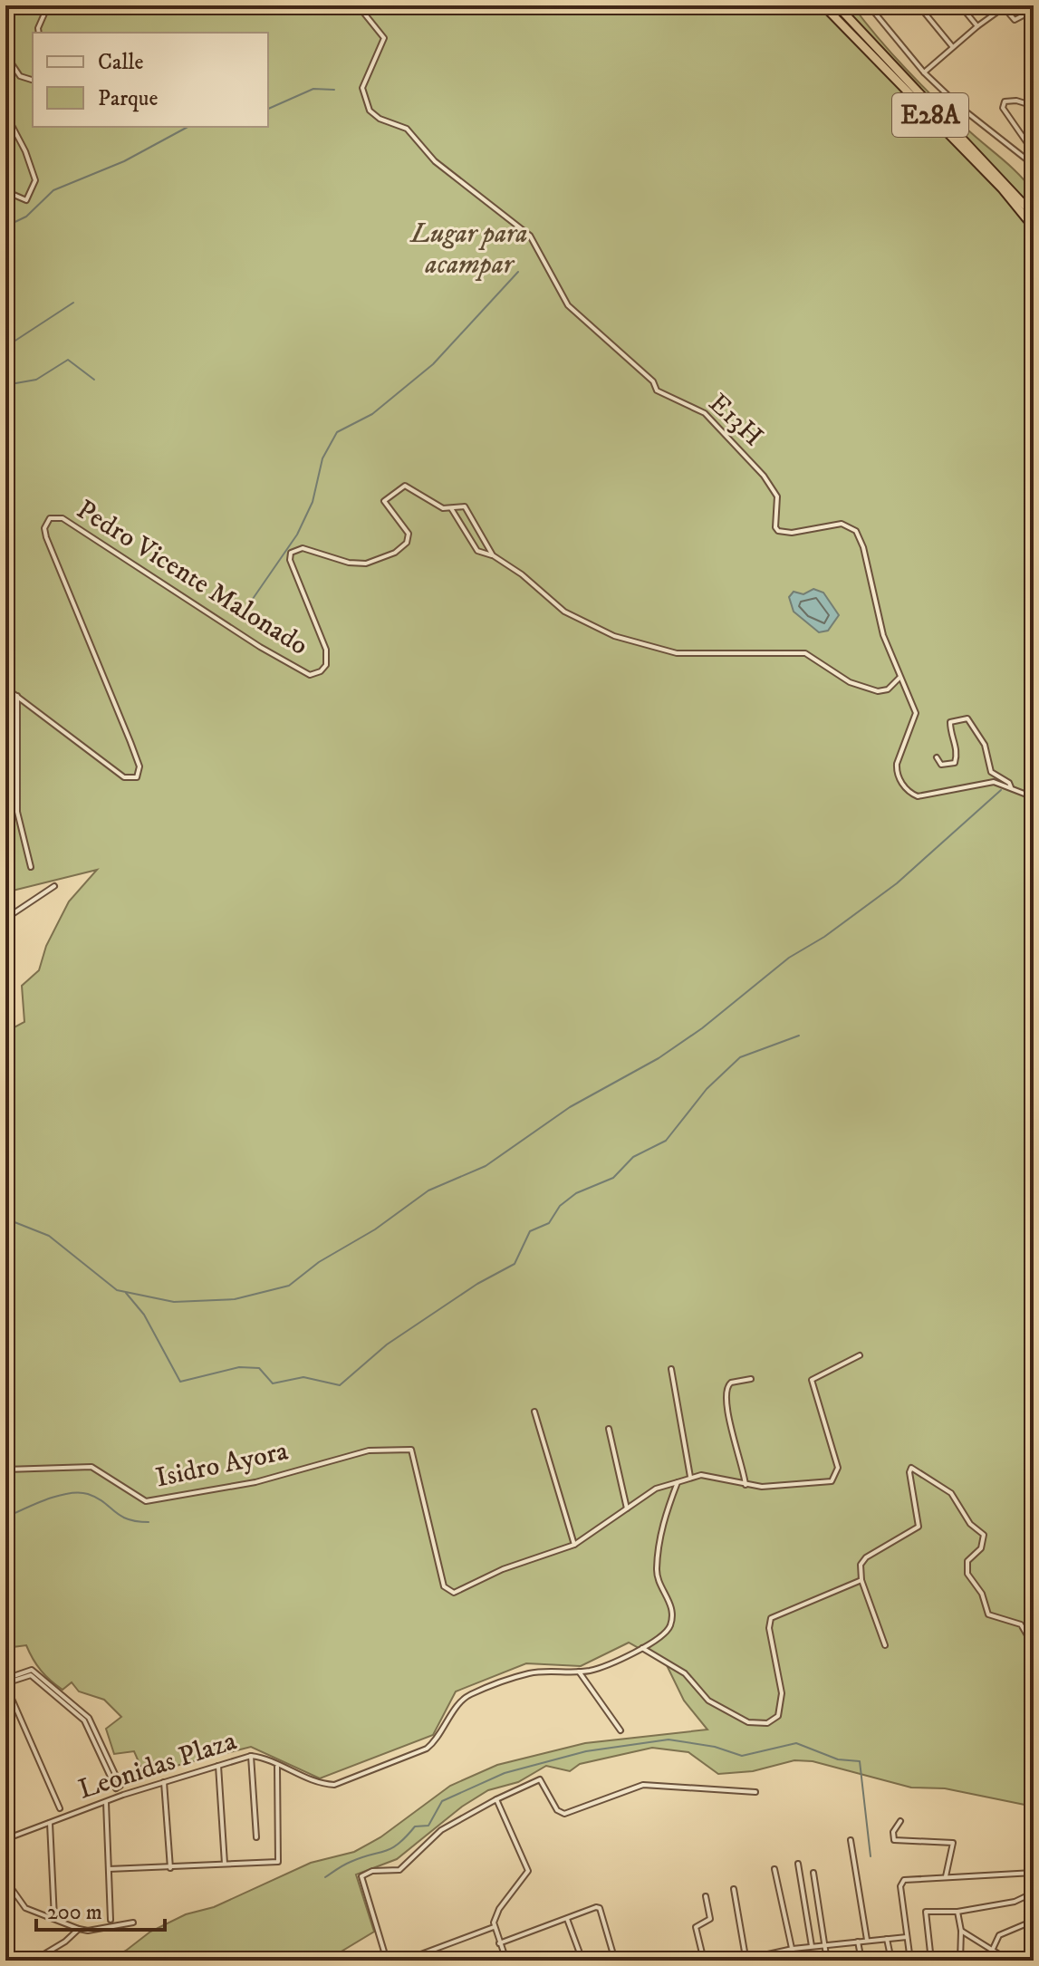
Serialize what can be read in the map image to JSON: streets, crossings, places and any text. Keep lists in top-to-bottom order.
{
  "streets": {
    "highway": ["E28A"],
    "street": [
      "E13H",
      "Pedro Vicente Malonado",
      "Isidro Ayora",
      "Leonidas Plaza"
    ]
  },
  "parks": ["Lugar para acampar"],
  "legend": ["Calle", "Parque"],
  "scale_bar": "200 m"
}
